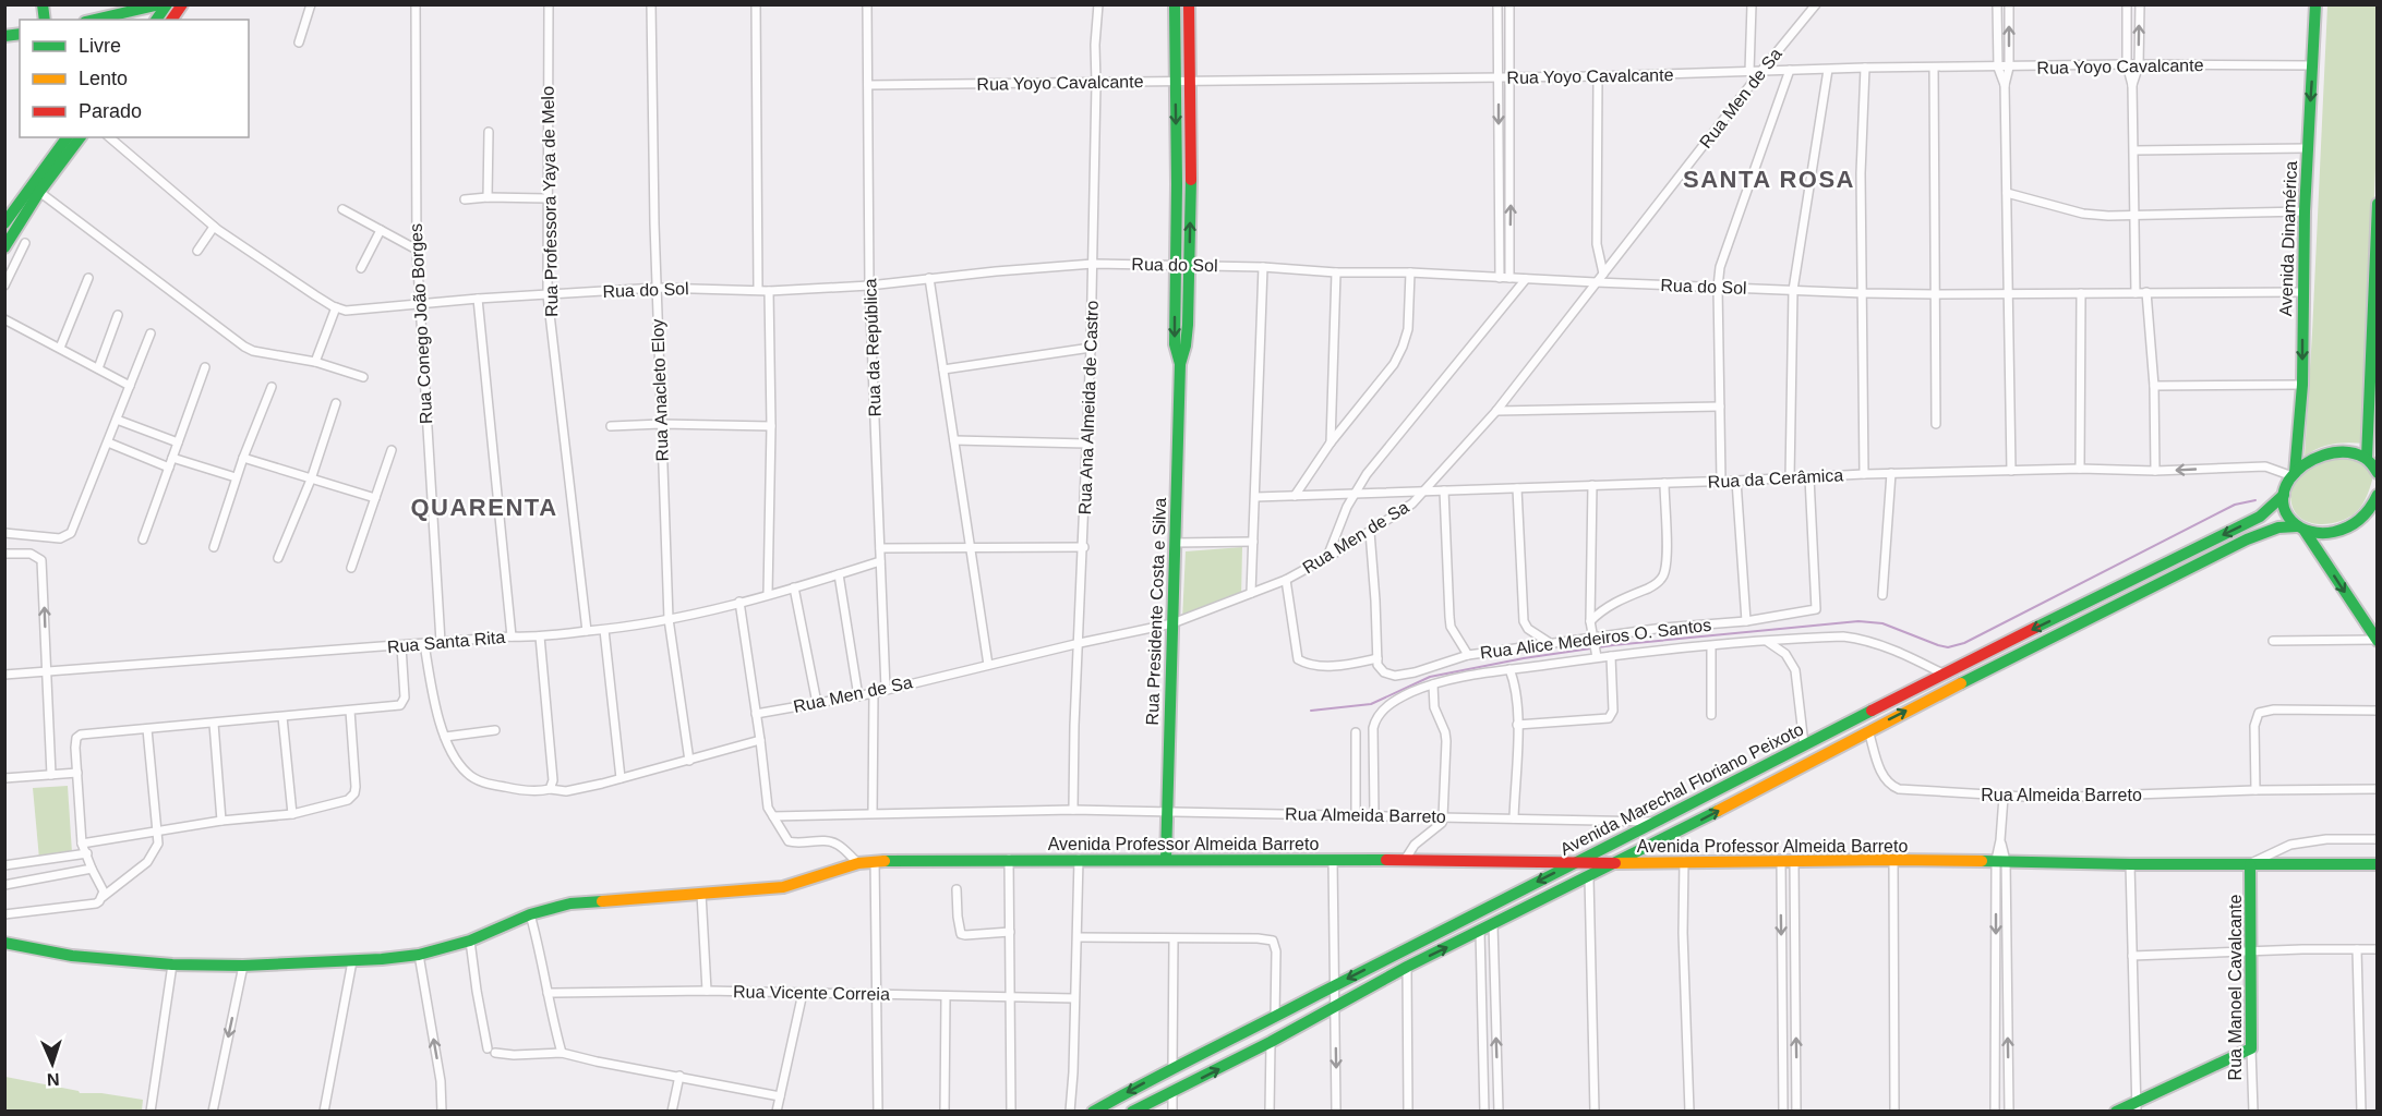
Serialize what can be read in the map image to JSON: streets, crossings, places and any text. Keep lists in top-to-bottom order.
{
  "streets": {
    "main road": [
      "Avenida Dinamérica",
      "Rua Presidente Costa e Silva",
      "Avenida Marechal Floriano Peixoto",
      "Avenida Professor Almeida Barreto",
      "Rua Manoel Cavalcante"
    ],
    "street": [
      "Rua Yoyo Cavalcante",
      "Rua Men de Sa",
      "Rua Professora Yaya de Melo",
      "Rua do Sol",
      "Rua Conego João Borges",
      "Rua da República",
      "Rua Anacleto Eloy",
      "Rua Ana Almeida de Castro",
      "Rua da Cerâmica",
      "Rua Alice Medeiros O. Santos",
      "Rua Santa Rita",
      "Rua Almeida Barreto",
      "Rua Vicente Correia"
    ]
  },
  "crossings": [
    ["Rua Yoyo Cavalcante", "Rua Men de Sa"],
    ["Rua Yoyo Cavalcante", "Avenida Dinamérica"],
    ["Rua Yoyo Cavalcante", "Rua da República"],
    ["Rua Yoyo Cavalcante", "Rua Ana Almeida de Castro"],
    ["Rua Yoyo Cavalcante", "Rua Presidente Costa e Silva"],
    ["Rua Men de Sa", "Rua do Sol"],
    ["Rua Men de Sa", "Rua da República"],
    ["Rua Men de Sa", "Rua Ana Almeida de Castro"],
    ["Rua Men de Sa", "Rua da Cerâmica"],
    ["Rua Men de Sa", "Rua Presidente Costa e Silva"],
    ["Rua Professora Yaya de Melo", "Rua do Sol"],
    ["Rua Professora Yaya de Melo", "Rua Santa Rita"],
    ["Avenida Dinamérica", "Rua do Sol"],
    ["Avenida Dinamérica", "Rua da Cerâmica"],
    ["Rua do Sol", "Rua Conego João Borges"],
    ["Rua do Sol", "Rua da República"],
    ["Rua do Sol", "Rua Anacleto Eloy"],
    ["Rua do Sol", "Rua Ana Almeida de Castro"],
    ["Rua do Sol", "Rua Presidente Costa e Silva"],
    ["Rua Conego João Borges", "Rua Santa Rita"],
    ["Rua da República", "Rua Santa Rita"],
    ["Rua Anacleto Eloy", "Rua Santa Rita"],
    ["Rua Ana Almeida de Castro", "Rua Almeida Barreto"],
    ["Rua da Cerâmica", "Rua Alice Medeiros O. Santos"],
    ["Rua Presidente Costa e Silva", "Rua Almeida Barreto"],
    ["Rua Presidente Costa e Silva", "Avenida Professor Almeida Barreto"],
    ["Rua Alice Medeiros O. Santos", "Avenida Marechal Floriano Peixoto"],
    ["Rua Alice Medeiros O. Santos", "Rua Almeida Barreto"],
    ["Avenida Marechal Floriano Peixoto", "Rua Almeida Barreto"],
    ["Avenida Marechal Floriano Peixoto", "Avenida Professor Almeida Barreto"],
    ["Avenida Professor Almeida Barreto", "Rua Manoel Cavalcante"]
  ],
  "districts": ["SANTA ROSA", "QUARENTA"],
  "legend": ["Livre", "Lento", "Parado"],
  "north": "bottom"
}
